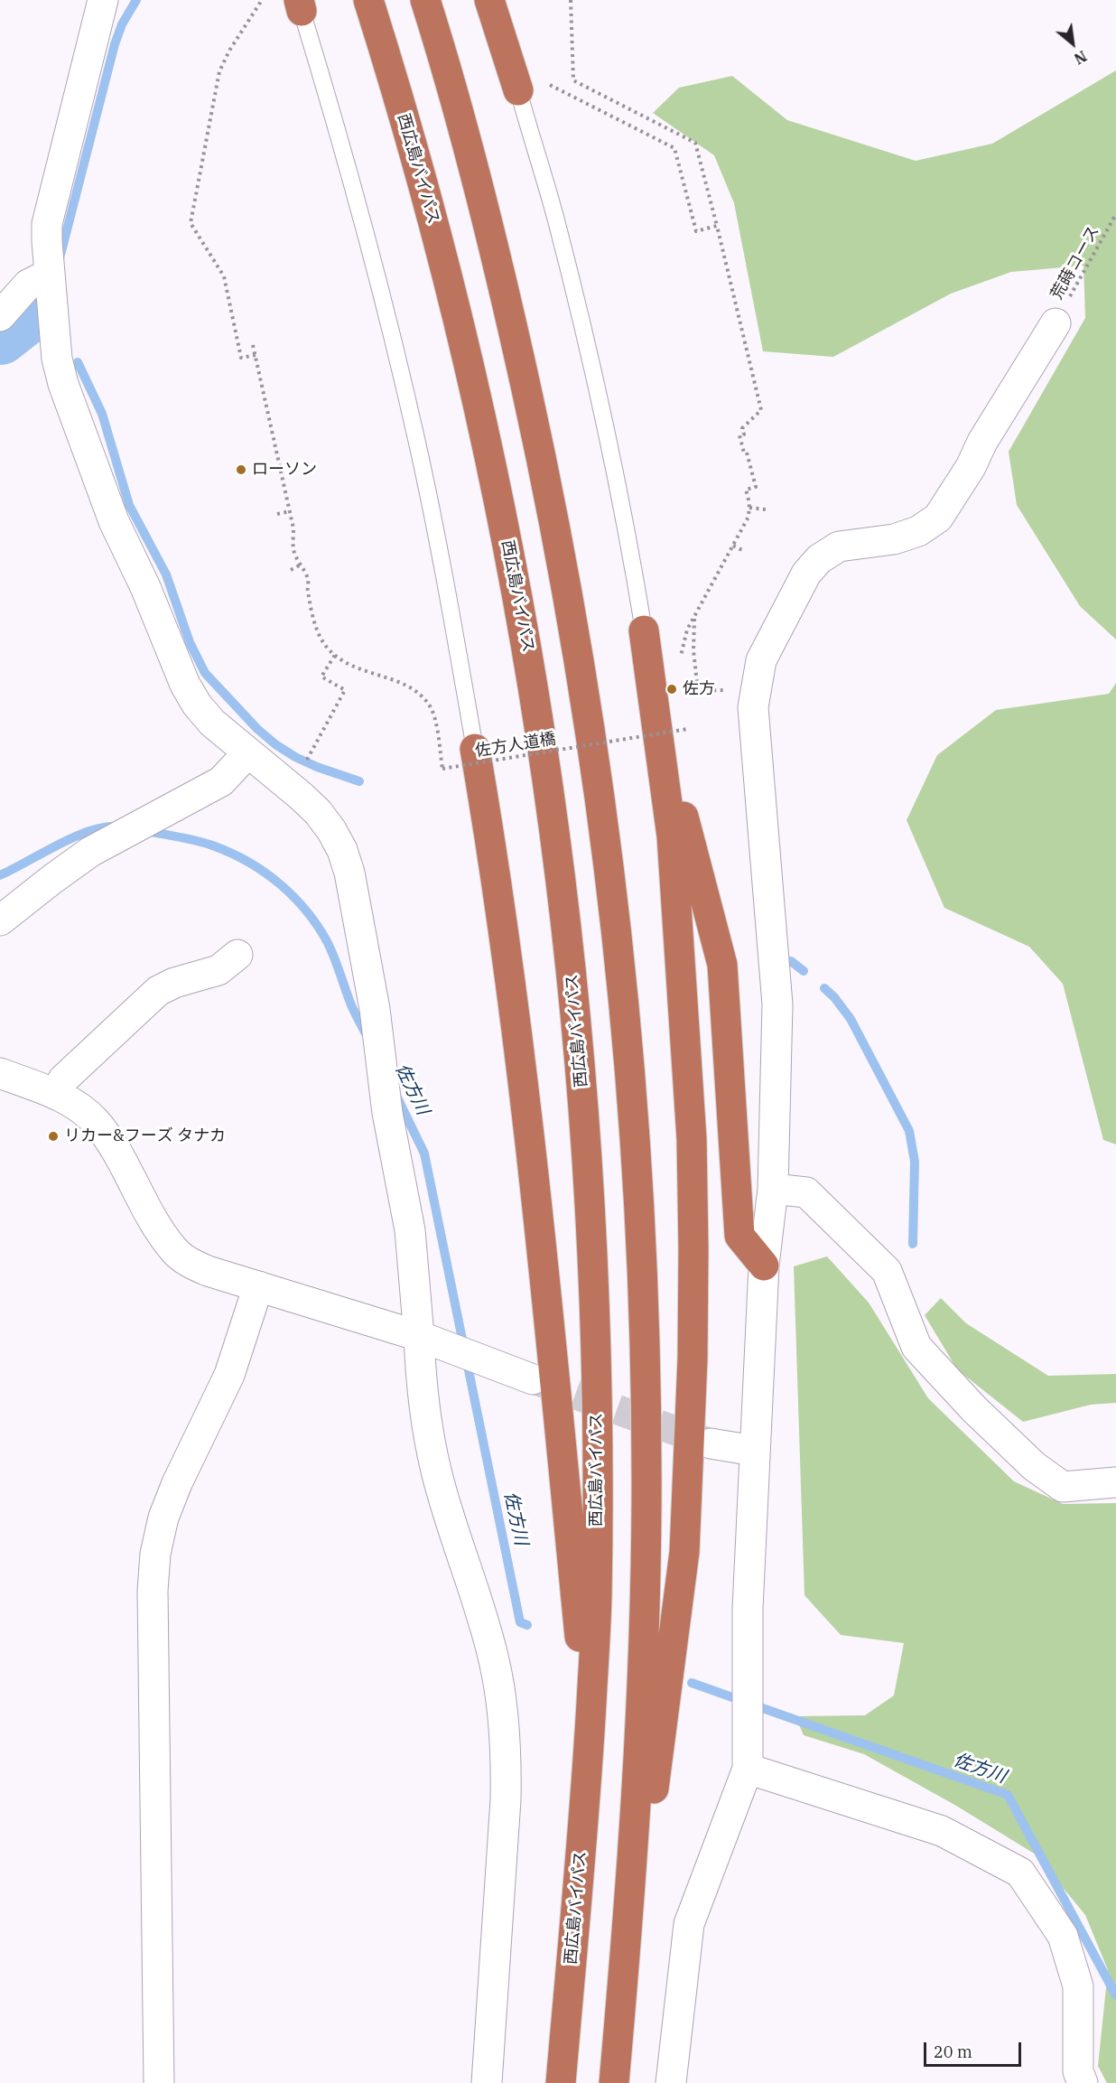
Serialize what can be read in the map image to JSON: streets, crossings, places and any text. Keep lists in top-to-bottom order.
{
  "streets": {
    "highway": ["西広島バイパス"],
    "path": ["荒蒔コース", "佐方人道橋"]
  },
  "water": ["佐方川"],
  "places": ["ローソン", "佐方", "リカー&フーズ タナカ"],
  "scale_bar": "20 m",
  "north": "bottom right"
}
